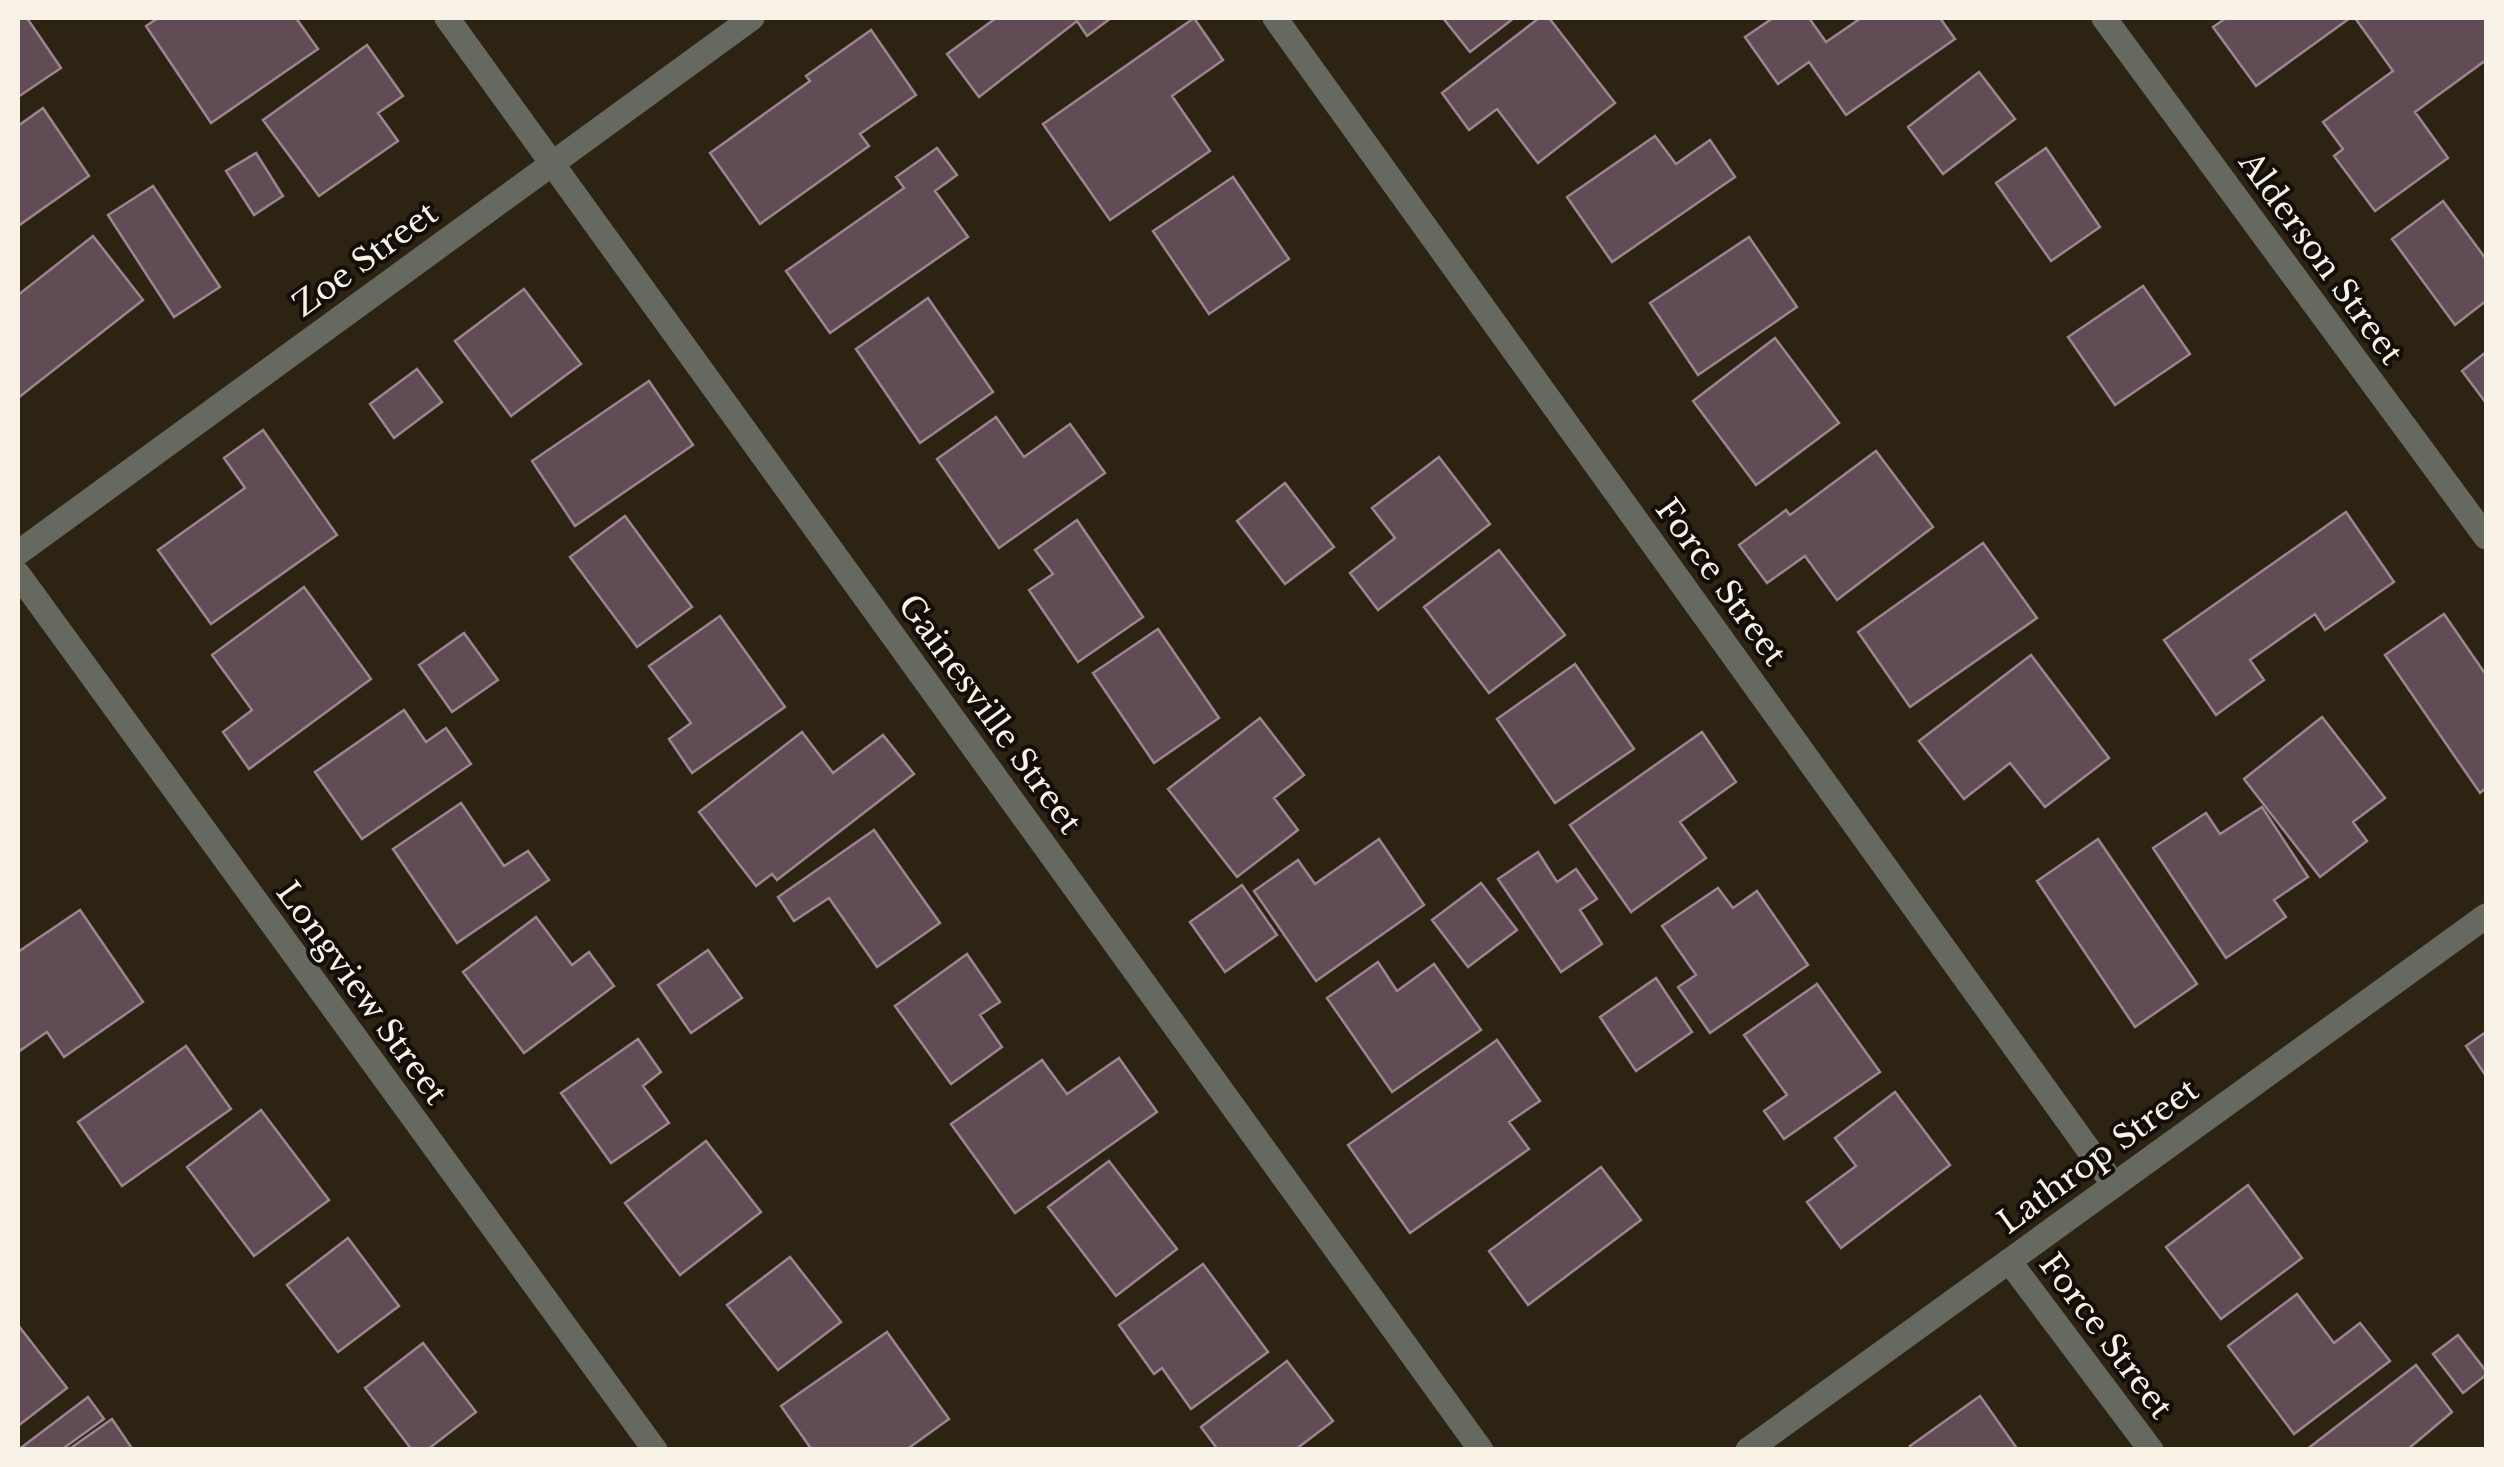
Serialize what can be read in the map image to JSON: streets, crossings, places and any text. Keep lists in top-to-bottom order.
{
  "streets": {
    "street": [
      "Alderson Street",
      "Zoe Street",
      "Force Street",
      "Gainesville Street",
      "Longview Street",
      "Lathrop Street"
    ]
  },
  "crossings": [
    ["Zoe Street", "Gainesville Street"],
    ["Force Street", "Lathrop Street"]
  ]
}
